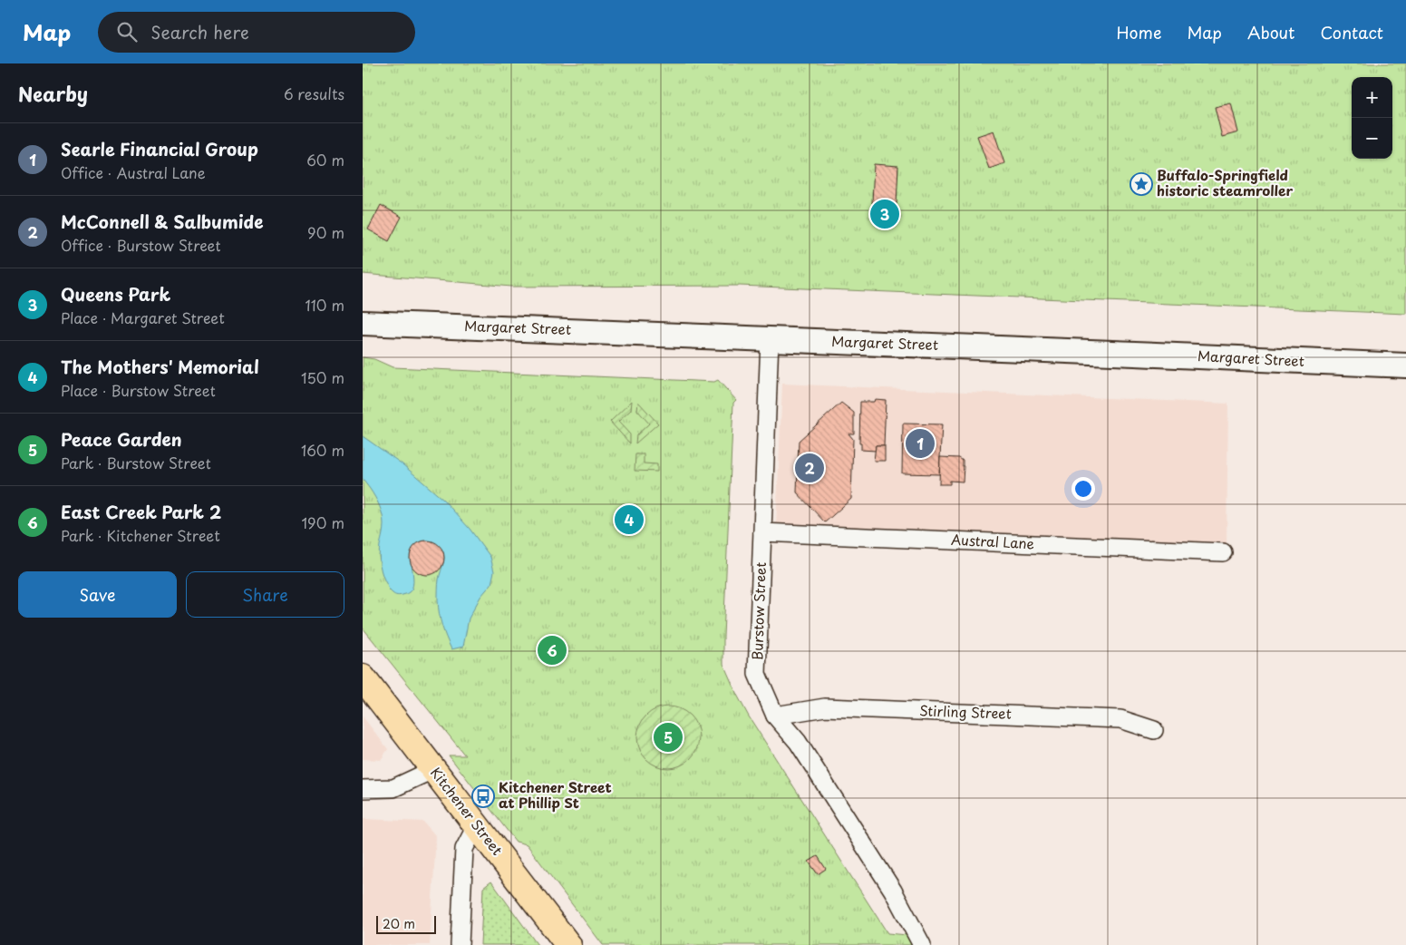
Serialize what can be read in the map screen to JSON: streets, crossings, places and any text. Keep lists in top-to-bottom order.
{
  "streets": {
    "main road": ["Kitchener Street"],
    "street": [
      "Margaret Street",
      "Austral Lane",
      "Burstow Street",
      "Stirling Street"
    ]
  },
  "crossings": [
    ["Margaret Street", "Burstow Street"],
    ["Austral Lane", "Burstow Street"],
    ["Burstow Street", "Stirling Street"]
  ],
  "places": {
    "place": ["Buffalo-Springfield historic steamroller"],
    "bus stop": ["Kitchener Street at Phillip St"]
  },
  "scale_bar": "20 m",
  "page": {
    "header": "Map",
    "search": "Search here",
    "nav": [
      "Home",
      "Map",
      "About",
      "Contact"
    ],
    "heading": ["Nearby", "6 results"],
    "map_buttons": ["+", "−"],
    "list": [
      {
        "mark": "1",
        "name": "Searle Financial Group",
        "note": "Office · Austral Lane",
        "value": "60 m"
      },
      {
        "mark": "2",
        "name": "McConnell & Salbumide",
        "note": "Office · Burstow Street",
        "value": "90 m"
      },
      {
        "mark": "3",
        "name": "Queens Park",
        "note": "Place · Margaret Street",
        "value": "110 m"
      },
      {
        "mark": "4",
        "name": "The Mothers' Memorial",
        "note": "Place · Burstow Street",
        "value": "150 m"
      },
      {
        "mark": "5",
        "name": "Peace Garden",
        "note": "Park · Burstow Street",
        "value": "160 m"
      },
      {
        "mark": "6",
        "name": "East Creek Park 2",
        "note": "Park · Kitchener Street",
        "value": "190 m"
      }
    ],
    "pins": [
      "3",
      "1",
      "2",
      "4",
      "6",
      "5"
    ],
    "buttons": ["Save", "Share"],
    "scale": "20 m"
  }
}
